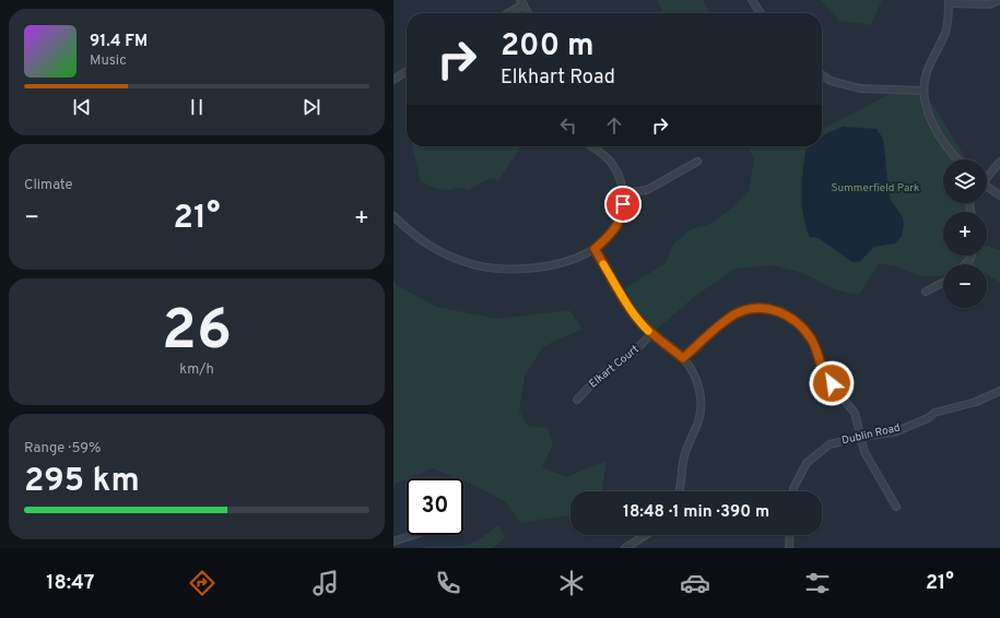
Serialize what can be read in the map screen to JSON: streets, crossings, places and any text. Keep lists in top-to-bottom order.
{
  "streets": {
    "street": ["Elkart Court", "Dublin Road"]
  },
  "parks": ["Summerfield Park"],
  "page": {
    "turn": ["200 m", "Elkhart Road"],
    "song": ["91.4 FM", "Music"],
    "tile": [
      "Climate",
      ["26", "km/h"],
      ["Range · 59%", "295 km"]
    ],
    "map_buttons": ["+", "−"],
    "heat": ["−", "21°", "+"],
    "limit": "30",
    "trip": "18:48 · 1 min · 390 m",
    "tabs": ["18:47", "21°"]
  }
}
